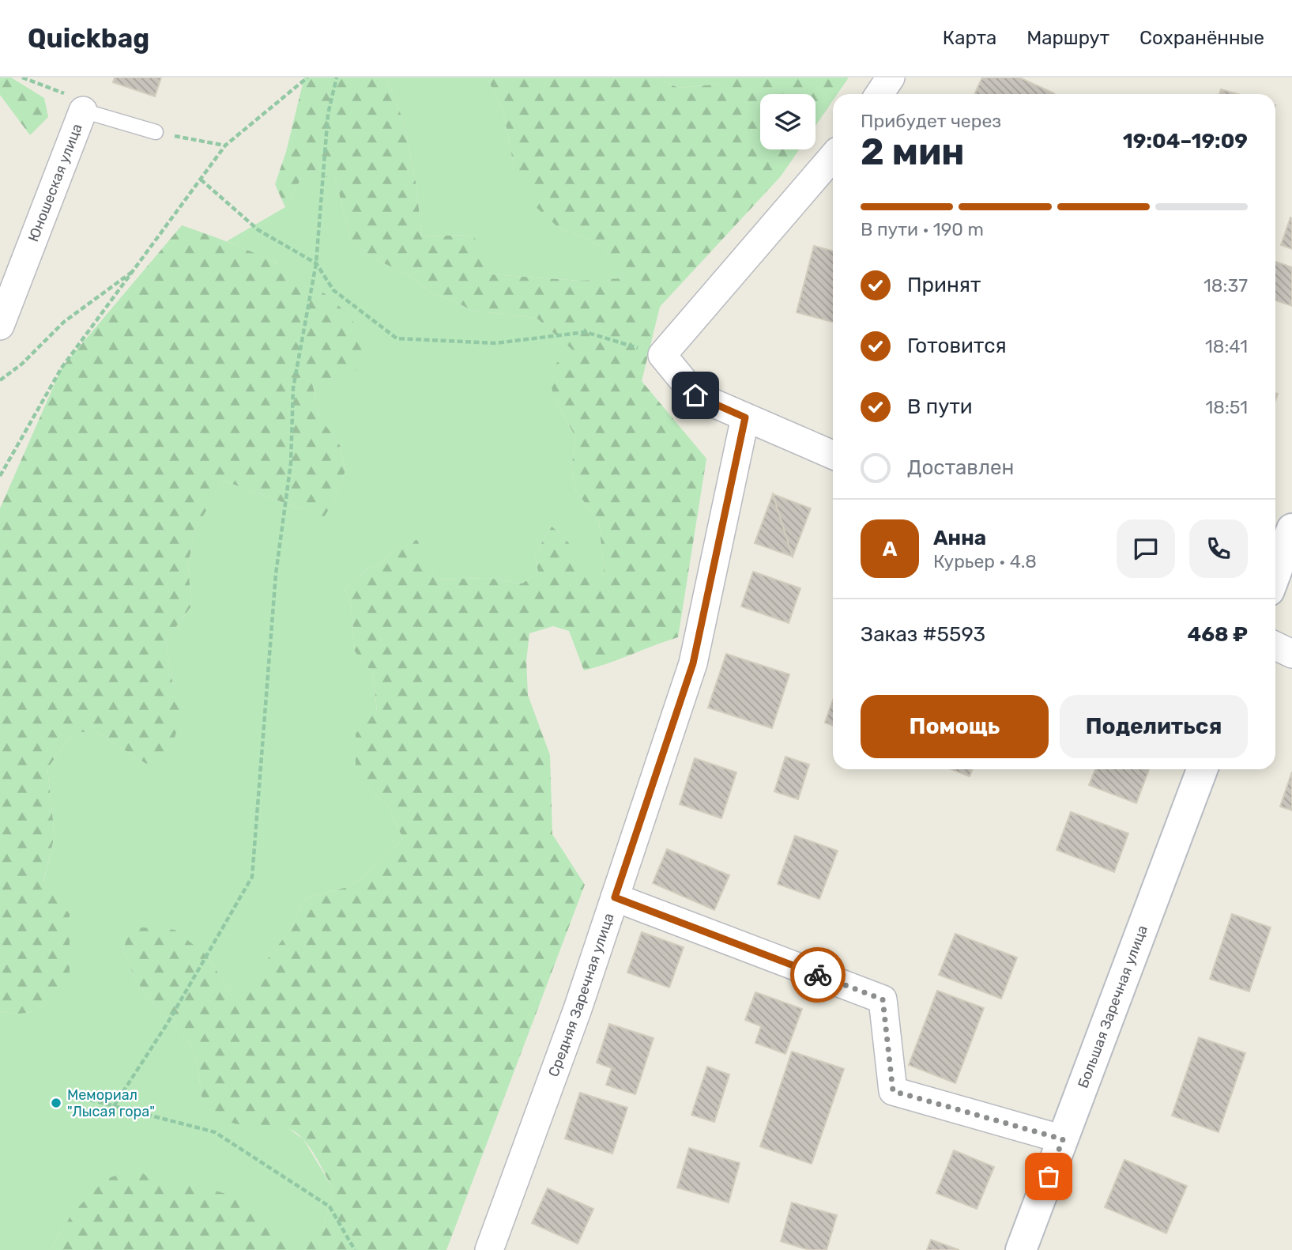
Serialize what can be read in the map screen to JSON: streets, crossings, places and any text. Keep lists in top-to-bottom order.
{
  "streets": {
    "street": ["Юношеская улица", "Средняя Заречная улица", "Большая Заречная улица"]
  },
  "places": ["Мемориал \"Лысая гора\""],
  "page": {
    "header": "Quickbag",
    "nav": ["Карта", "Маршрут", "Сохранённые"],
    "heading": ["2 мин", "Прибудет через", "19:04–19:09"],
    "panel": [
      "Анна",
      "Курьер · 4.8",
      "Заказ #5593",
      "468 ₽"
    ],
    "bar": "В пути · 190 m",
    "list": [
      ["Принят", "18:37"],
      ["Готовится", "18:41"],
      ["В пути", "18:51"],
      "Доставлен"
    ],
    "round": "А",
    "buttons": ["Помощь", "Поделиться"]
  }
}
